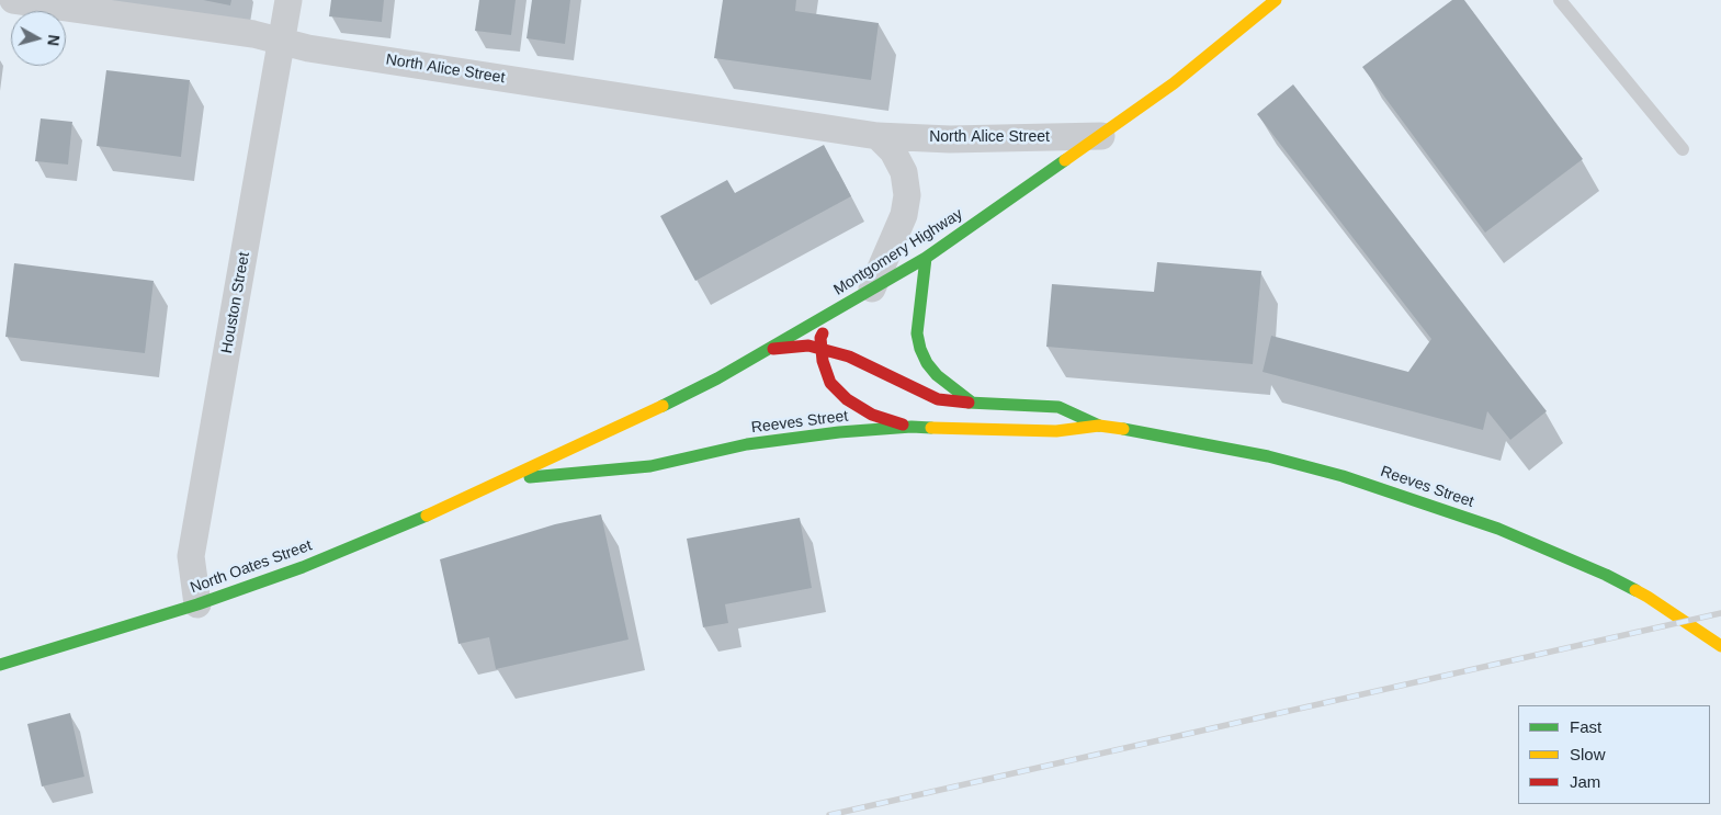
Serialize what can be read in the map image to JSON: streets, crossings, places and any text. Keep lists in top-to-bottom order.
{
  "streets": {
    "main road": ["Montgomery Highway", "Reeves Street", "North Oates Street"],
    "street": ["North Alice Street", "Houston Street"]
  },
  "crossings": [
    ["North Alice Street", "Montgomery Highway"],
    ["North Alice Street", "Houston Street"],
    ["Montgomery Highway", "Reeves Street"],
    ["Montgomery Highway", "North Oates Street"],
    ["Houston Street", "North Oates Street"],
    ["Reeves Street", "North Oates Street"]
  ],
  "legend": ["Fast", "Slow", "Jam"],
  "north": "right"
}
